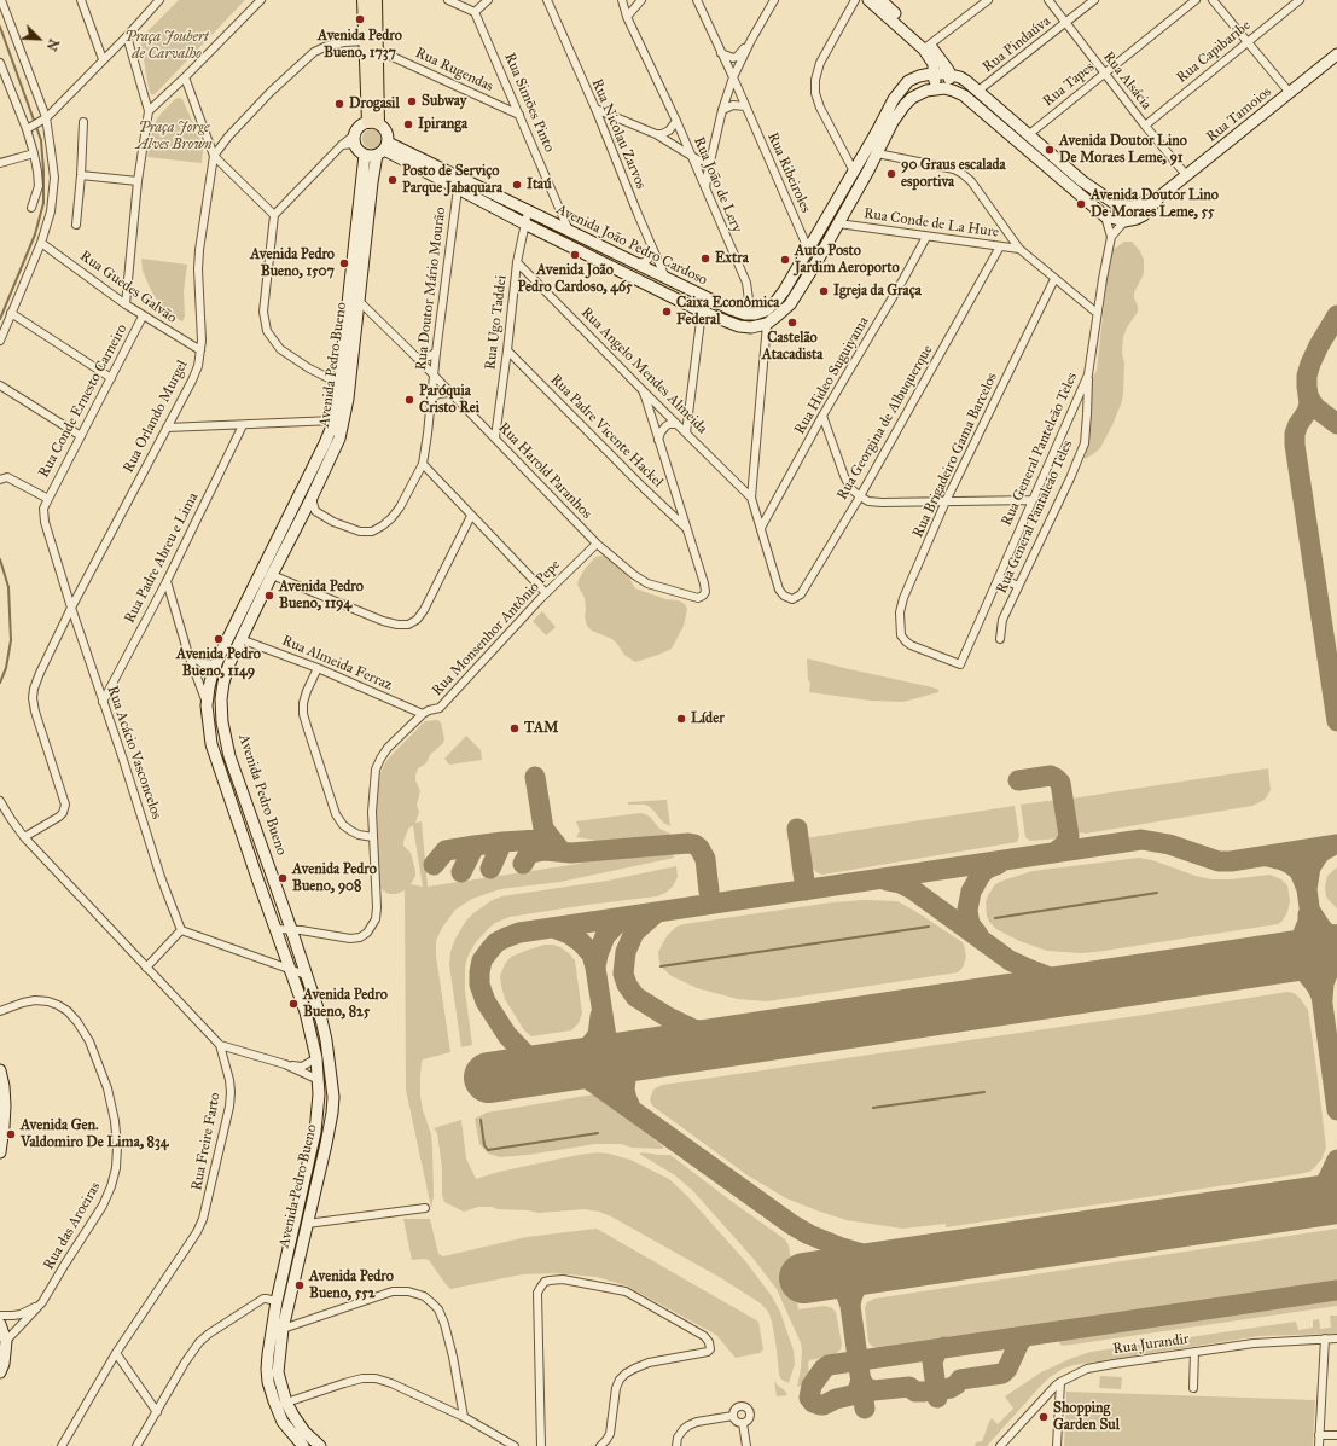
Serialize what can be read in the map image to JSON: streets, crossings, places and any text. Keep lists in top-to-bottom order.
{
  "streets": {
    "main road": ["Rua Tamoios", "Avenida João Pedro Cardoso", "Avenida Pedro Bueno"],
    "street": [
      "Rua Pindaúva",
      "Rua Capibaribe",
      "Rua Rugendas",
      "Rua Alsácia",
      "Rua Tapes",
      "Rua Simões Pinto",
      "Rua Nicolau Zarvos",
      "Rua Ribeiroles",
      "Rua João de Lery",
      "Rua Conde de La Hure",
      "Rua Guedes Galvão",
      "Rua Doutor Mário Mourão",
      "Rua Ugo Taddei",
      "Rua Angelo Mendes Almeida",
      "Rua Hideo Suguiyama",
      "Rua Conde Ernesto Carneiro",
      "Rua Orlando Murgel",
      "Rua Georgina de Albuquerque",
      "Rua Padre Vicente Hackel",
      "Rua General Panteleão Teles",
      "Rua Brigadeiro Gama Barcelos",
      "Rua Harold Paranhos",
      "Rua General Pantaleão Teles",
      "Rua Padre Abreu e Lima",
      "Rua Monsenhor Antônio Pepe",
      "Rua Almeida Ferraz",
      "Rua Acácio Vasconcelos",
      "Rua Freire Farto",
      "Rua das Aroeiras",
      "Rua Jurandir"
    ]
  },
  "crossings": [
    ["Rua Pindaúva", "Rua Alsácia"],
    ["Rua Capibaribe", "Rua Alsácia"],
    ["Rua Rugendas", "Rua Simões Pinto"],
    ["Rua Alsácia", "Rua Tapes"],
    ["Rua Alsácia", "Rua Tamoios"],
    ["Rua Simões Pinto", "Avenida João Pedro Cardoso"],
    ["Rua Nicolau Zarvos", "Avenida João Pedro Cardoso"],
    ["Rua João de Lery", "Avenida João Pedro Cardoso"],
    ["Rua Conde de La Hure", "Rua Hideo Suguiyama"],
    ["Rua Conde de La Hure", "Rua Georgina de Albuquerque"],
    ["Avenida João Pedro Cardoso", "Rua Doutor Mário Mourão"],
    ["Avenida João Pedro Cardoso", "Rua Ugo Taddei"],
    ["Avenida João Pedro Cardoso", "Avenida Pedro Bueno"],
    ["Rua Guedes Galvão", "Rua Conde Ernesto Carneiro"],
    ["Rua Guedes Galvão", "Rua Orlando Murgel"],
    ["Rua Doutor Mário Mourão", "Avenida Pedro Bueno"],
    ["Rua Doutor Mário Mourão", "Rua Harold Paranhos"],
    ["Rua Ugo Taddei", "Rua Angelo Mendes Almeida"],
    ["Rua Ugo Taddei", "Rua Padre Vicente Hackel"],
    ["Rua Ugo Taddei", "Rua Harold Paranhos"],
    ["Avenida Pedro Bueno", "Rua Harold Paranhos"],
    ["Avenida Pedro Bueno", "Rua Monsenhor Antônio Pepe"],
    ["Avenida Pedro Bueno", "Rua Almeida Ferraz"],
    ["Rua Hideo Suguiyama", "Rua Georgina de Albuquerque"],
    ["Rua Conde Ernesto Carneiro", "Rua Acácio Vasconcelos"],
    ["Rua Orlando Murgel", "Rua Acácio Vasconcelos"],
    ["Rua Orlando Murgel", "Rua Freire Farto"],
    ["Rua Padre Vicente Hackel", "Rua Harold Paranhos"],
    ["Rua General Panteleão Teles", "Rua Brigadeiro Gama Barcelos"],
    ["Rua General Panteleão Teles", "Rua General Pantaleão Teles"],
    ["Rua Harold Paranhos", "Rua Monsenhor Antônio Pepe"],
    ["Rua Padre Abreu e Lima", "Rua Acácio Vasconcelos"],
    ["Rua Monsenhor Antônio Pepe", "Rua Almeida Ferraz"]
  ],
  "parks": ["Praça Joubert de Carvalho", "Praça Jorge Alves Brown"],
  "places": [
    "Avenida Pedro Bueno, 1737",
    "Subway",
    "Drogasil",
    "Ipiranga",
    "Avenida Doutor Lino De Moraes Leme, 91",
    "90 Graus escalada esportiva",
    "Posto de Serviço Parque Jabaquara",
    "Itaú",
    "Avenida Doutor Lino De Moraes Leme, 55",
    "Avenida João Pedro Cardoso, 465",
    "Extra",
    "Auto Posto Jardim Aeroporto",
    "Avenida Pedro Bueno, 1507",
    "Igreja da Graça",
    "Caixa Econômica Federal",
    "Castelão Atacadista",
    "Paróquia Cristo Rei",
    "Avenida Pedro Bueno, 1194",
    "Avenida Pedro Bueno, 1149",
    "Líder",
    "TAM",
    "Avenida Pedro Bueno, 908",
    "Avenida Pedro Bueno, 825",
    "Avenida Gen. Valdomiro De Lima, 834",
    "Avenida Pedro Bueno, 552",
    "Shopping Garden Sul"
  ],
  "north": "bottom right"
}
